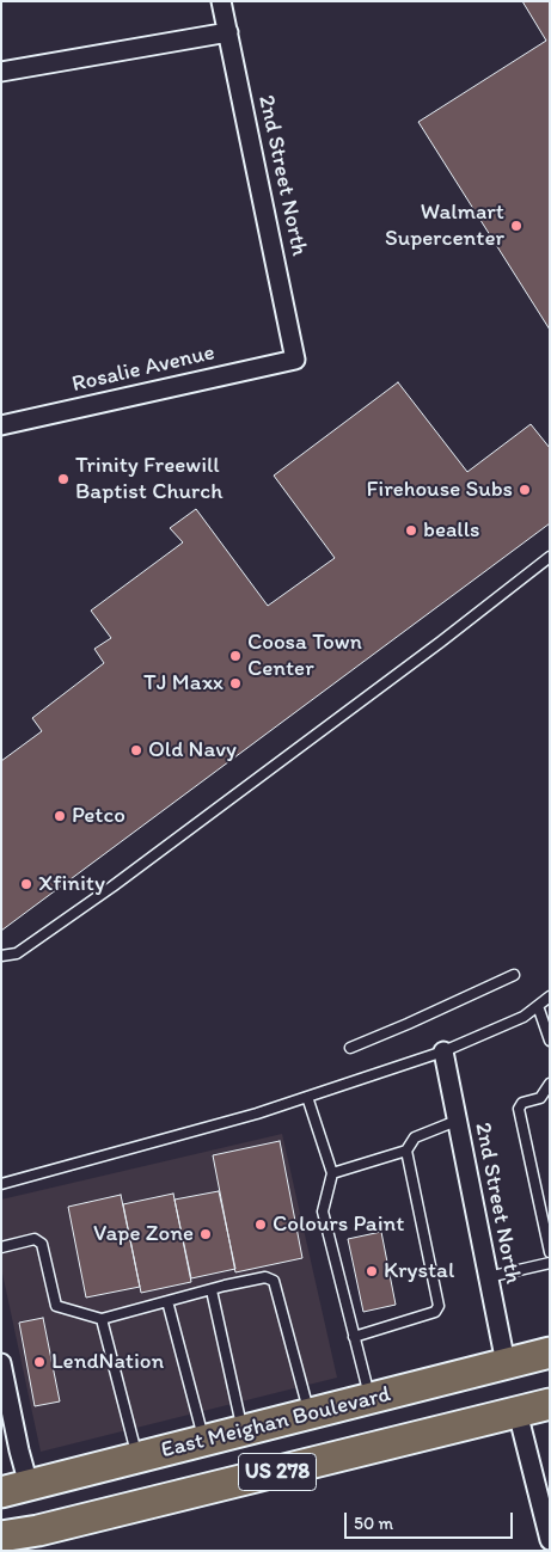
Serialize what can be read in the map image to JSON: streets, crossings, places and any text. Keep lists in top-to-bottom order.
{
  "streets": {
    "highway": ["East Meighan Boulevard", "US 278"],
    "street": ["2nd Street North", "Rosalie Avenue"]
  },
  "crossings": [
    ["2nd Street North", "Rosalie Avenue"],
    ["2nd Street North", "East Meighan Boulevard"]
  ],
  "places": [
    "Walmart Supercenter",
    "Trinity Freewill Baptist Church",
    "Firehouse Subs",
    "bealls",
    "Coosa Town Center",
    "TJ Maxx",
    "Old Navy",
    "Petco",
    "Xfinity",
    "Colours Paint",
    "Vape Zone",
    "Krystal",
    "LendNation"
  ],
  "scale_bar": "50 m"
}
